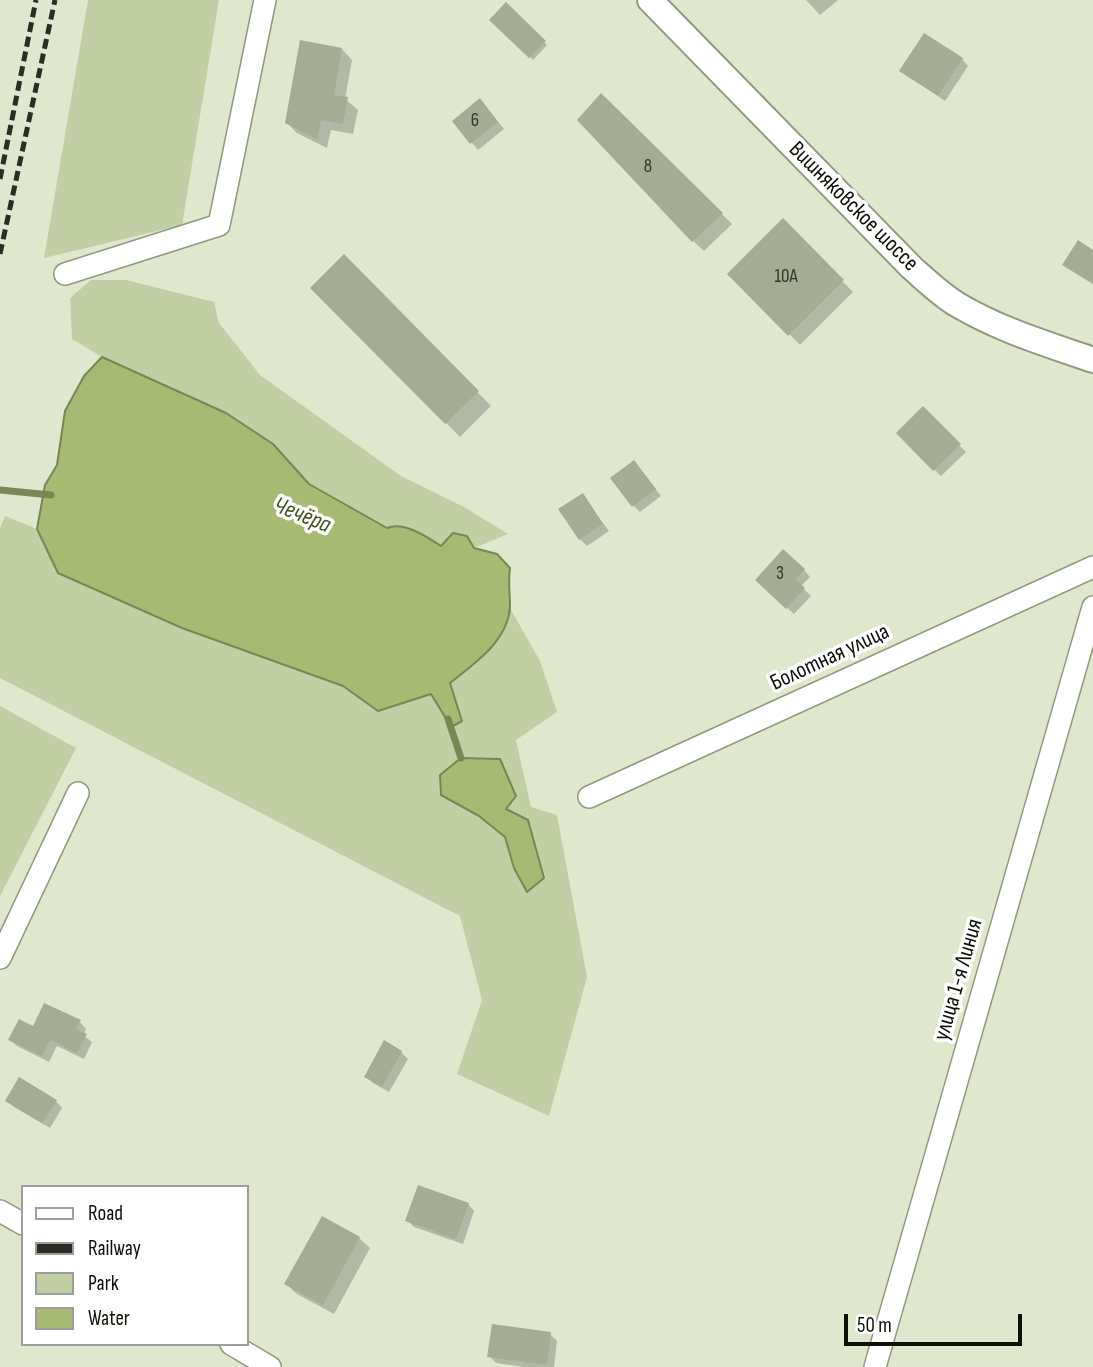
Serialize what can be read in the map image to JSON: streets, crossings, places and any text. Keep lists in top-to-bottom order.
{
  "streets": {
    "street": ["Вишняковское шоссе", "Болотная улица", "улица 1-я Линия"]
  },
  "water": ["Чечёра"],
  "house_numbers": [
    "6",
    "8",
    "10А",
    "3"
  ],
  "legend": [
    "Road",
    "Railway",
    "Park",
    "Water"
  ],
  "scale_bar": "50 m"
}
